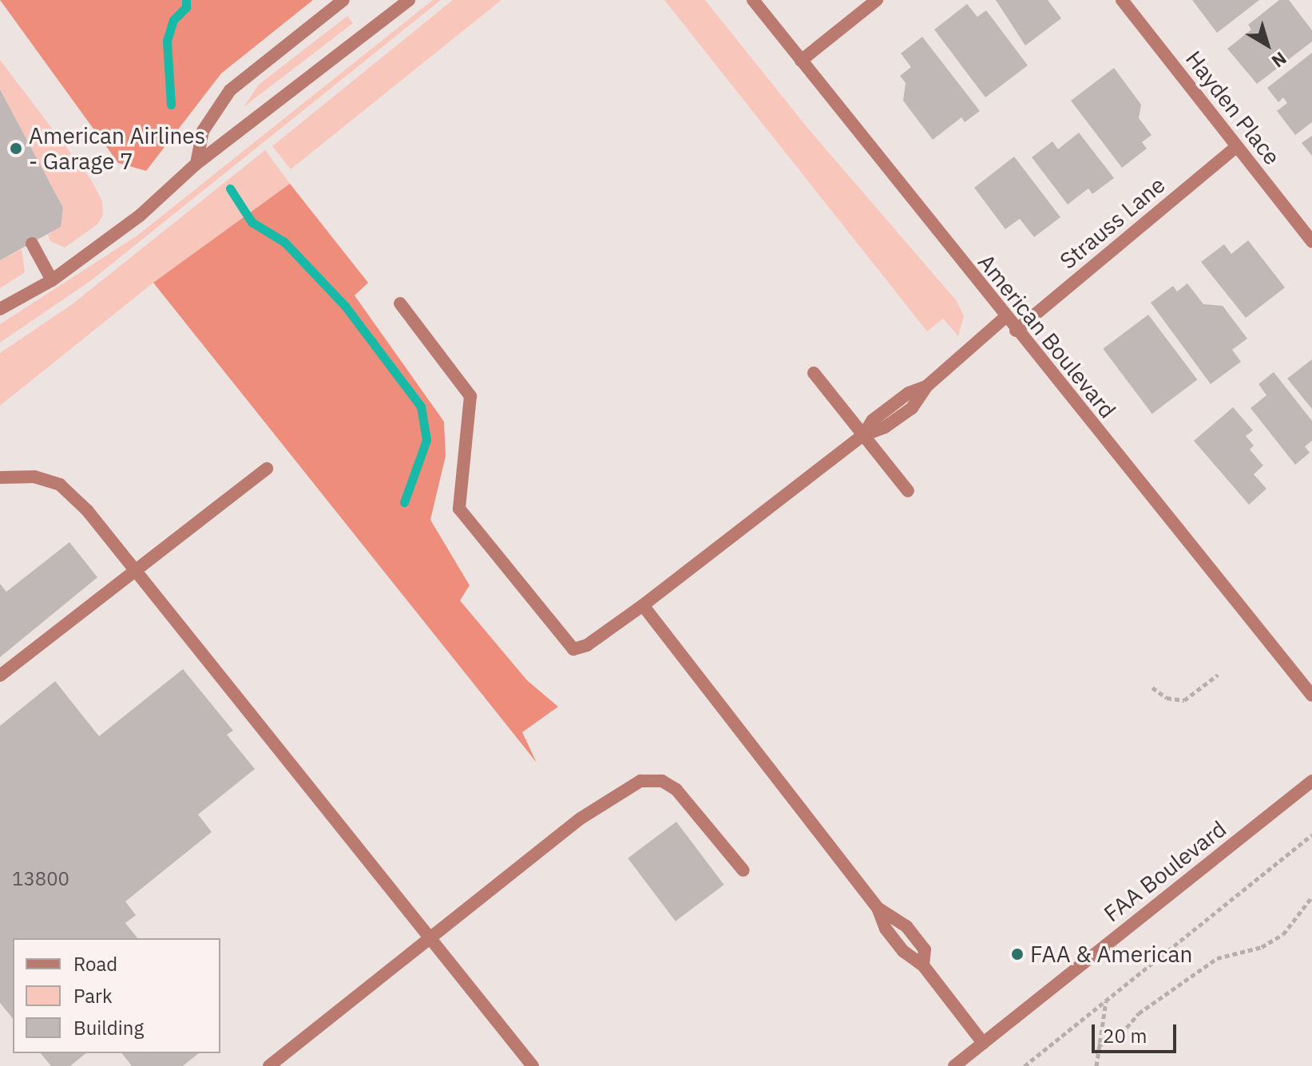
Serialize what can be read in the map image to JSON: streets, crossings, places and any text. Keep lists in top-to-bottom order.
{
  "streets": {
    "street": [
      "Hayden Place",
      "Strauss Lane",
      "American Boulevard",
      "FAA Boulevard"
    ]
  },
  "crossings": [
    ["Hayden Place", "Strauss Lane"],
    ["Strauss Lane", "American Boulevard"]
  ],
  "places": ["American Airlines - Garage 7", "FAA & American"],
  "house_numbers": ["13800"],
  "legend": ["Road", "Park", "Building"],
  "scale_bar": "20 m",
  "north": "bottom right"
}
